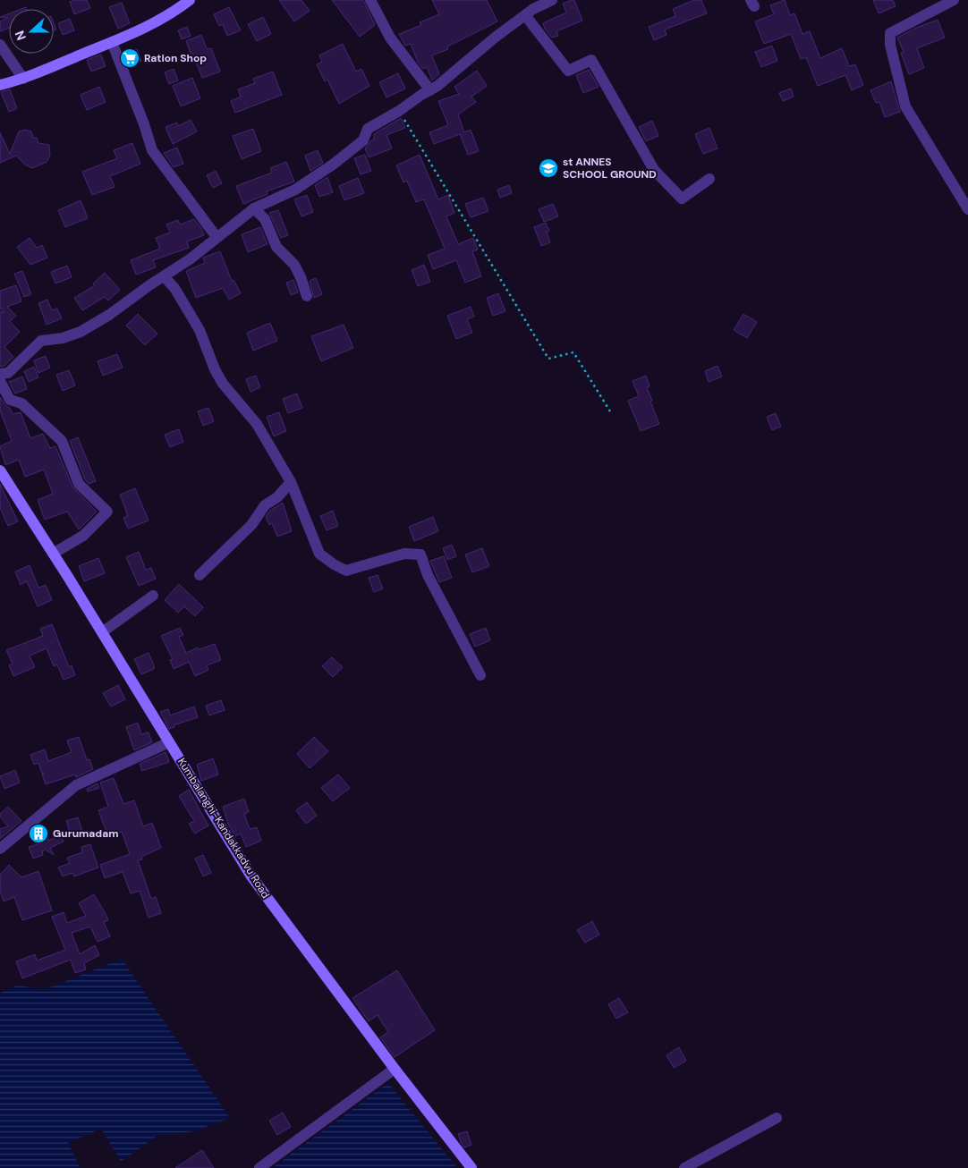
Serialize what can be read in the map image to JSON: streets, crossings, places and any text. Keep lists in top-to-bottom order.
{
  "streets": {
    "main road": ["Kumbalanghi-Kandakkadvu Road"]
  },
  "places": {
    "supermarket": ["Ration Shop"],
    "school or university": ["st ANNES SCHOOL GROUND"],
    "building": ["Gurumadam"]
  },
  "north": "left"
}
